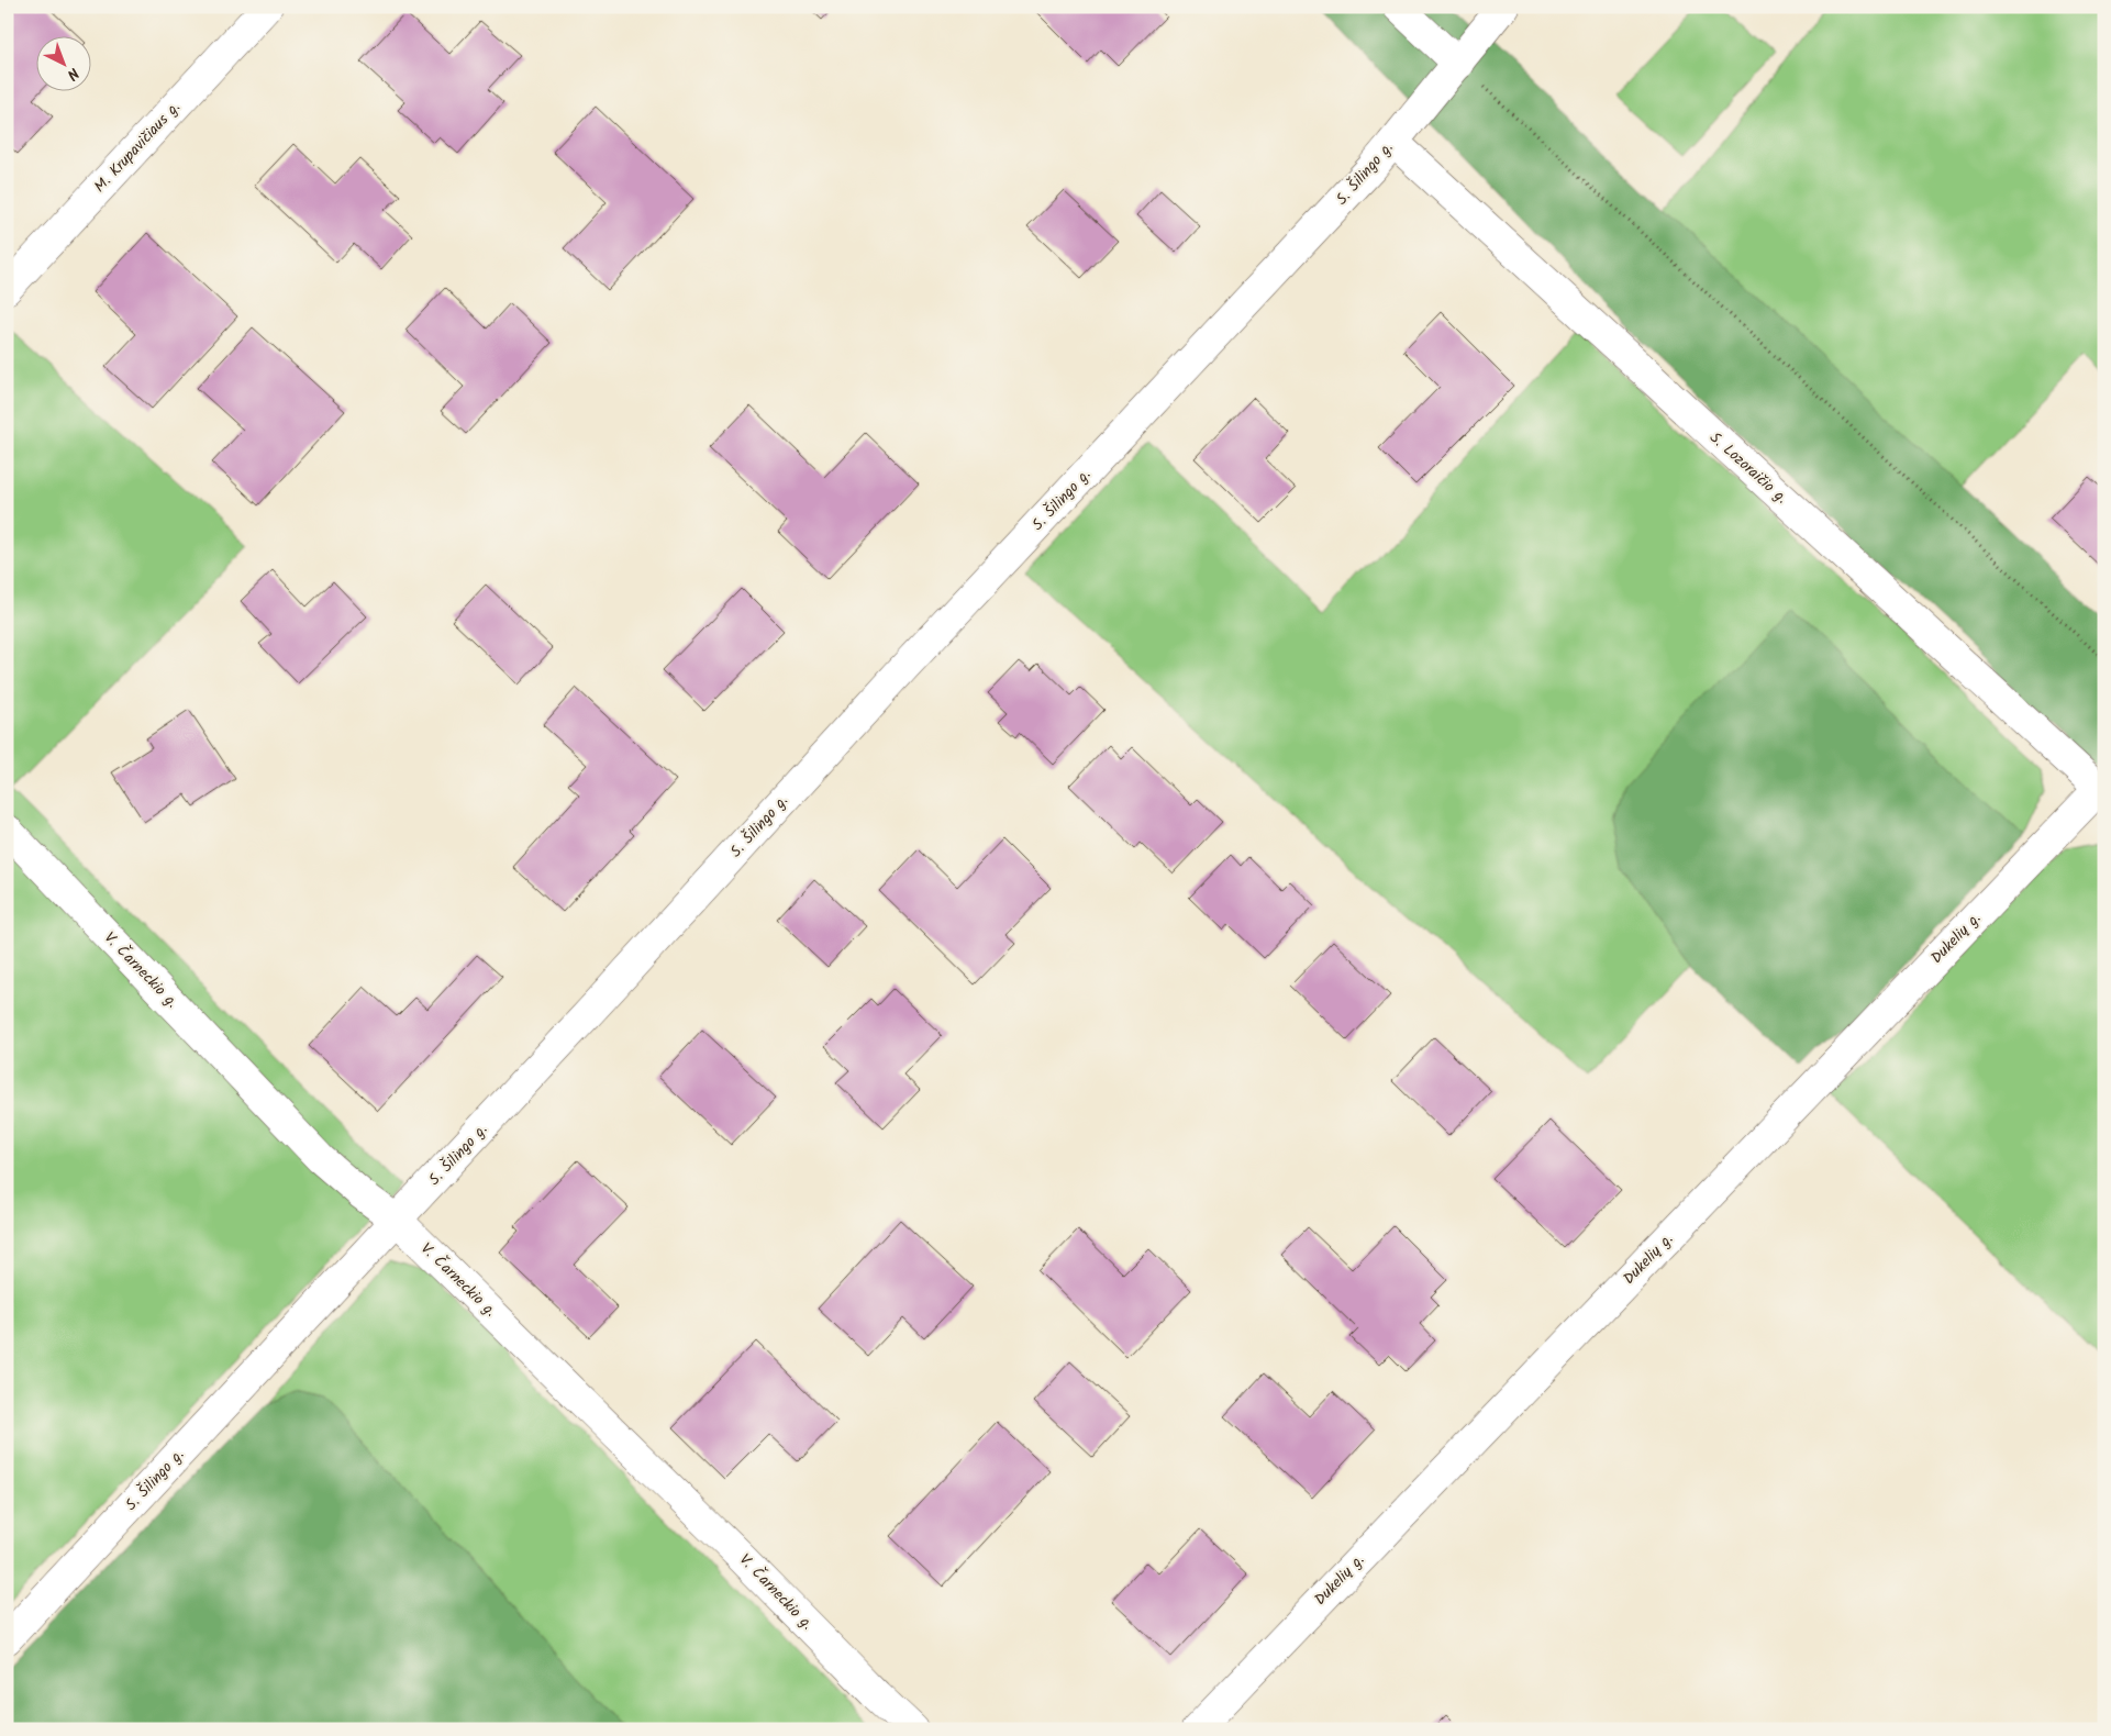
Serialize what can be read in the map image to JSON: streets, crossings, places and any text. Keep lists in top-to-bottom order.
{
  "streets": {
    "street": [
      "M. Krupavičiaus g.",
      "S. Šilingo g.",
      "S. Lozoraičio g.",
      "Dukelių g.",
      "V. Čarneckio g."
    ]
  },
  "crossings": [
    ["S. Šilingo g.", "S. Lozoraičio g."],
    ["S. Šilingo g.", "V. Čarneckio g."],
    ["S. Lozoraičio g.", "Dukelių g."]
  ],
  "north": "bottom right"
}
